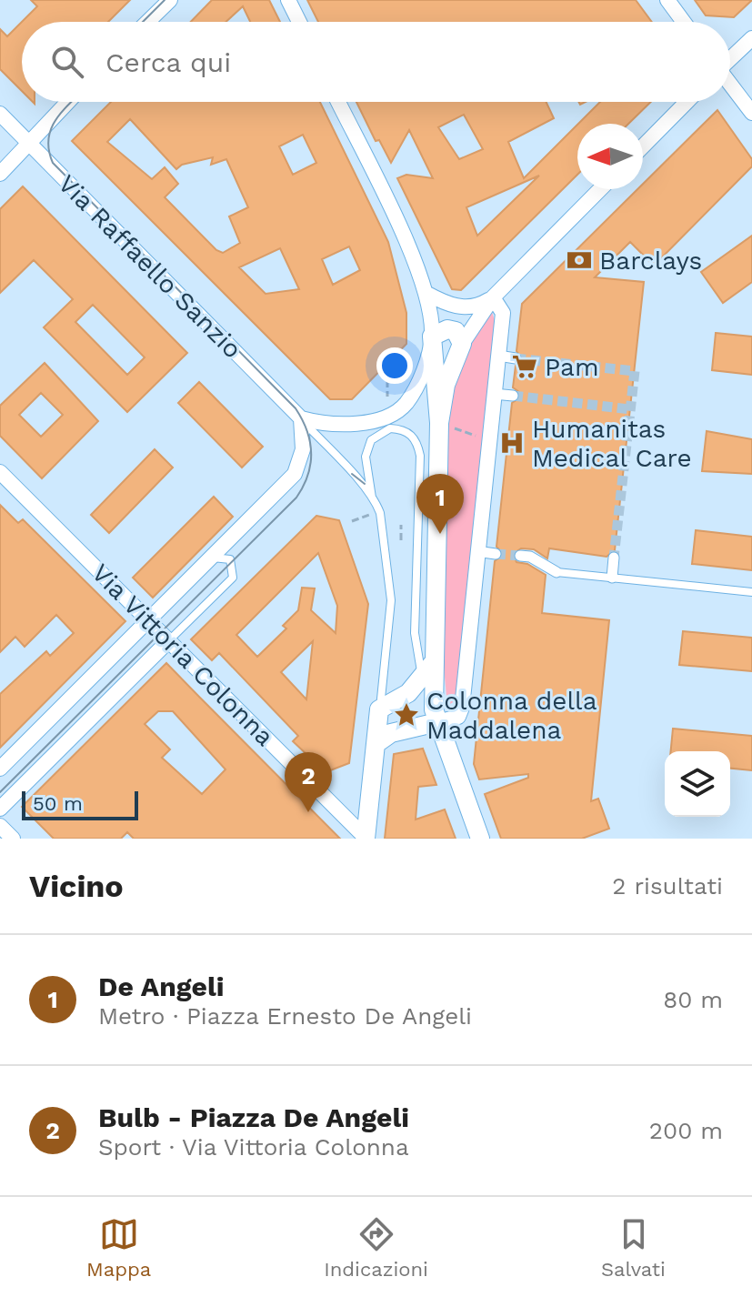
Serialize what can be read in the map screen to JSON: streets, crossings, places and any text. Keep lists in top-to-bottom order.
{
  "streets": {
    "street": ["Via Raffaello Sanzio", "Via Vittoria Colonna"]
  },
  "places": {
    "bank": ["Barclays"],
    "supermarket": ["Pam"],
    "hospital": ["Humanitas Medical Care"],
    "place": ["Colonna della Maddalena"]
  },
  "scale_bar": "50 m",
  "north": "left",
  "page": {
    "search": "Cerca qui",
    "pins": ["1", "2"],
    "scale": "50 m",
    "heading": ["Vicino", "2 risultati"],
    "list": [
      {
        "mark": "1",
        "name": "De Angeli",
        "note": "Metro · Piazza Ernesto De Angeli",
        "value": "80 m"
      },
      {
        "mark": "2",
        "name": "Bulb - Piazza De Angeli",
        "note": "Sport · Via Vittoria Colonna",
        "value": "200 m"
      }
    ],
    "nav": ["Mappa", "Indicazioni", "Salvati"]
  }
}
